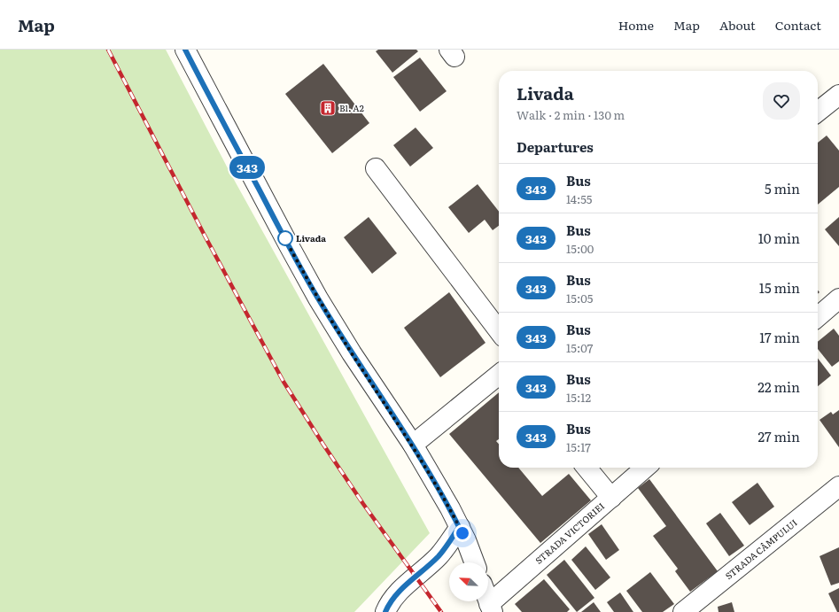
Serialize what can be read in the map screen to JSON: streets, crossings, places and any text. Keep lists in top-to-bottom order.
{
  "streets": {
    "street": ["STRADA VICTORIEI", "STRADA CÂMPULUI"]
  },
  "places": {
    "building": ["Bl. A2"],
    "other": ["Livada"]
  },
  "lines": ["bus line 343"],
  "north": "top left",
  "page": {
    "header": "Map",
    "nav": [
      "Home",
      "Map",
      "About",
      "Contact"
    ],
    "on_map": "343",
    "heading": [
      ["Livada", "Walk · 2 min · 130 m"],
      "Departures"
    ],
    "list": [
      {
        "mark": "343",
        "name": "Bus",
        "note": "14:55",
        "value": "5 min"
      },
      {
        "mark": "343",
        "name": "Bus",
        "note": "15:00",
        "value": "10 min"
      },
      {
        "mark": "343",
        "name": "Bus",
        "note": "15:05",
        "value": "15 min"
      },
      {
        "mark": "343",
        "name": "Bus",
        "note": "15:07",
        "value": "17 min"
      },
      {
        "mark": "343",
        "name": "Bus",
        "note": "15:12",
        "value": "22 min"
      },
      {
        "mark": "343",
        "name": "Bus",
        "note": "15:17",
        "value": "27 min"
      }
    ]
  }
}
